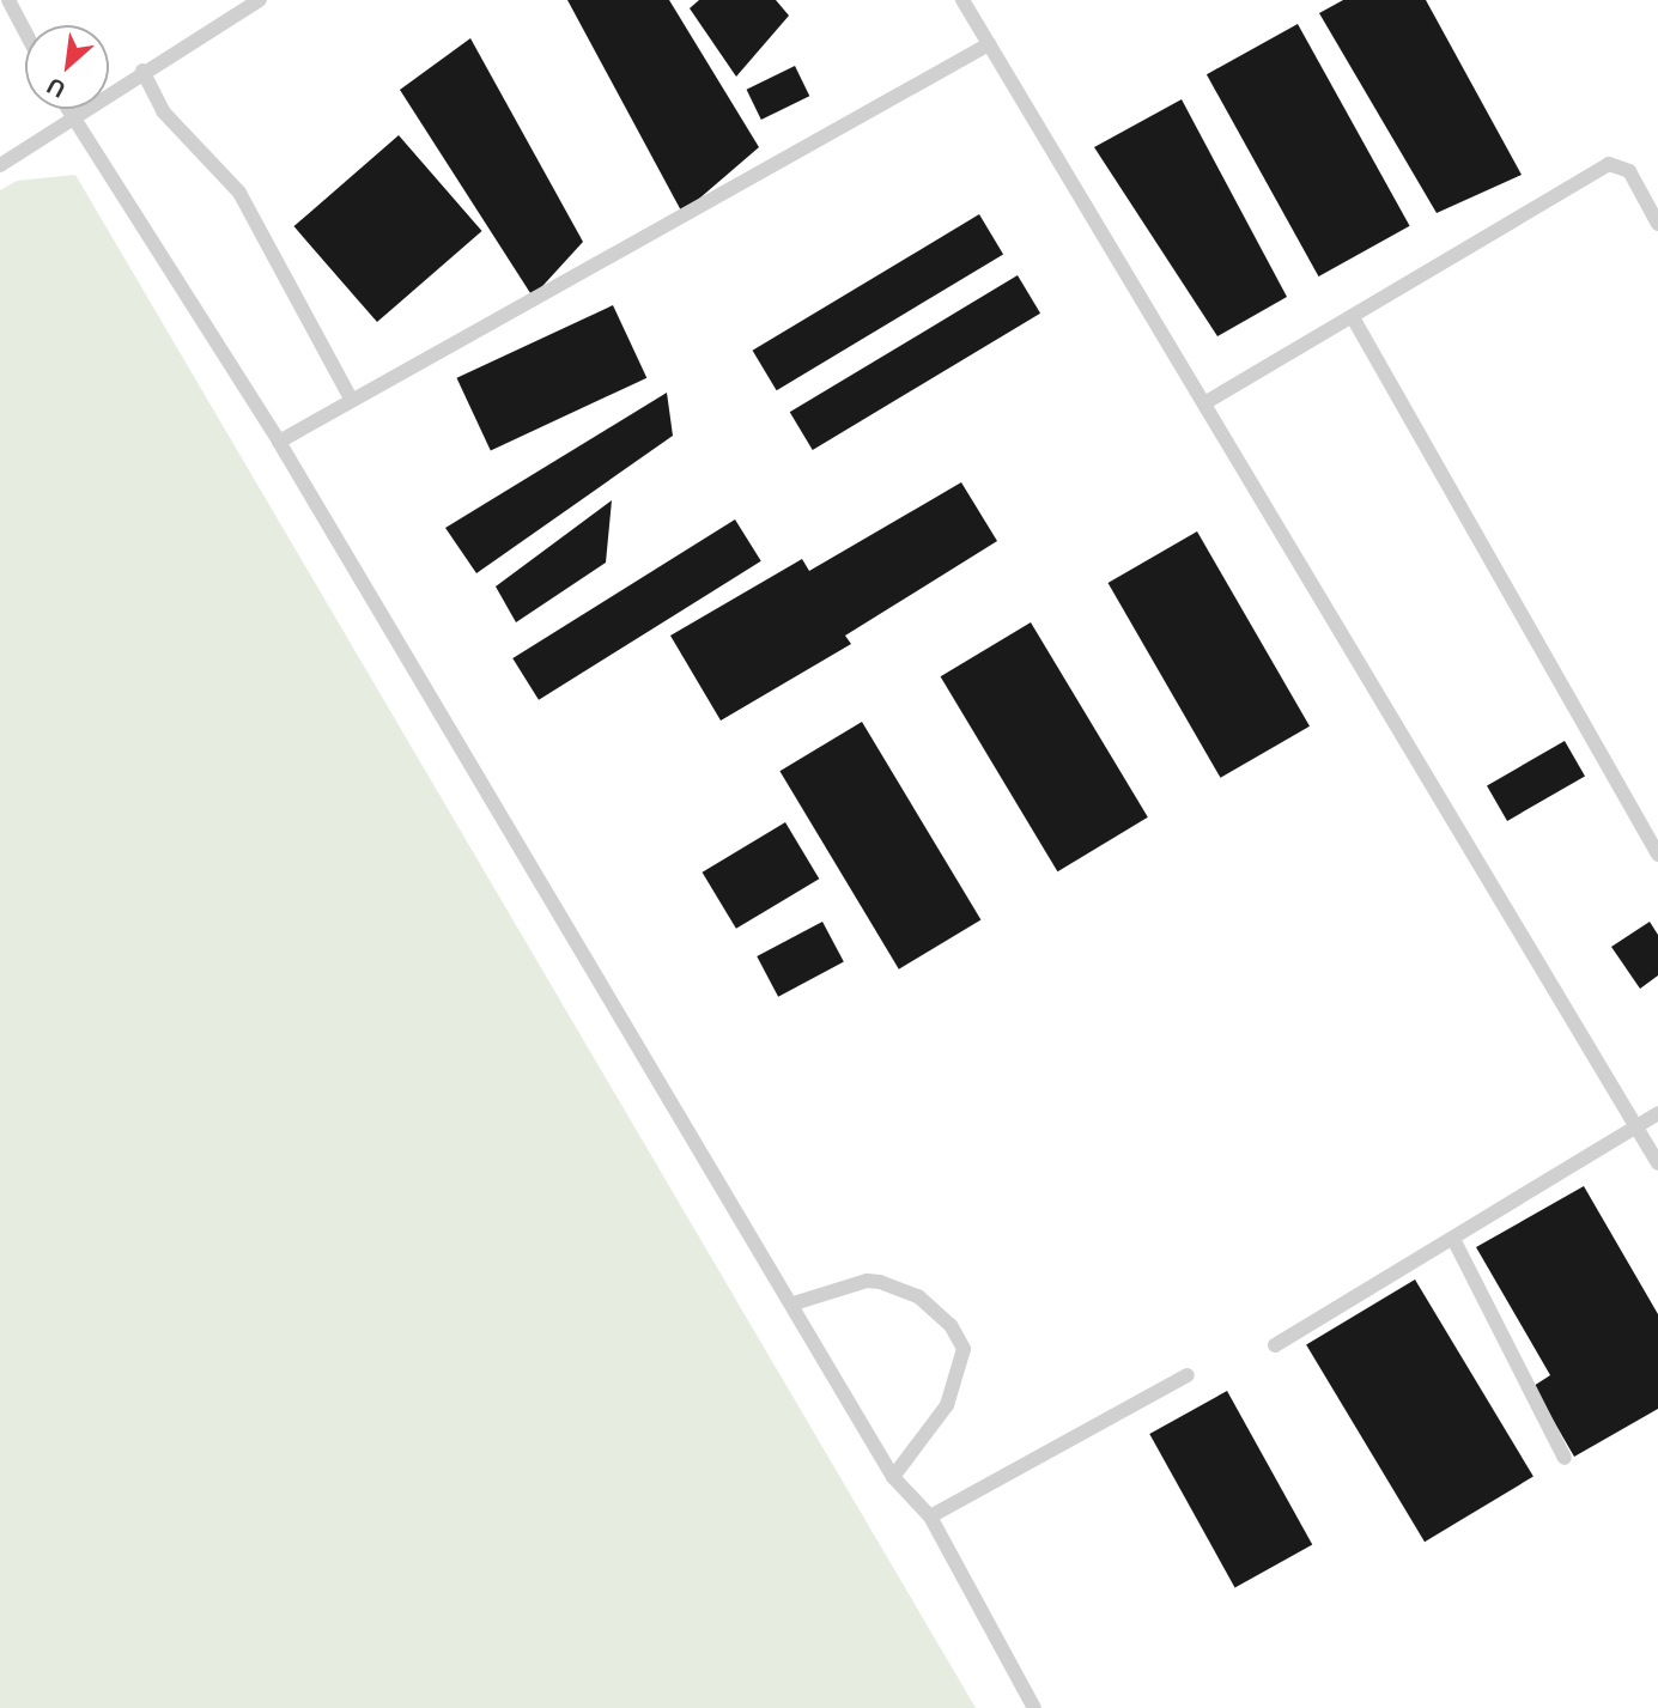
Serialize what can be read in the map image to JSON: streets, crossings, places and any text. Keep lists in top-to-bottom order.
{
  "north": "bottom left"
}
